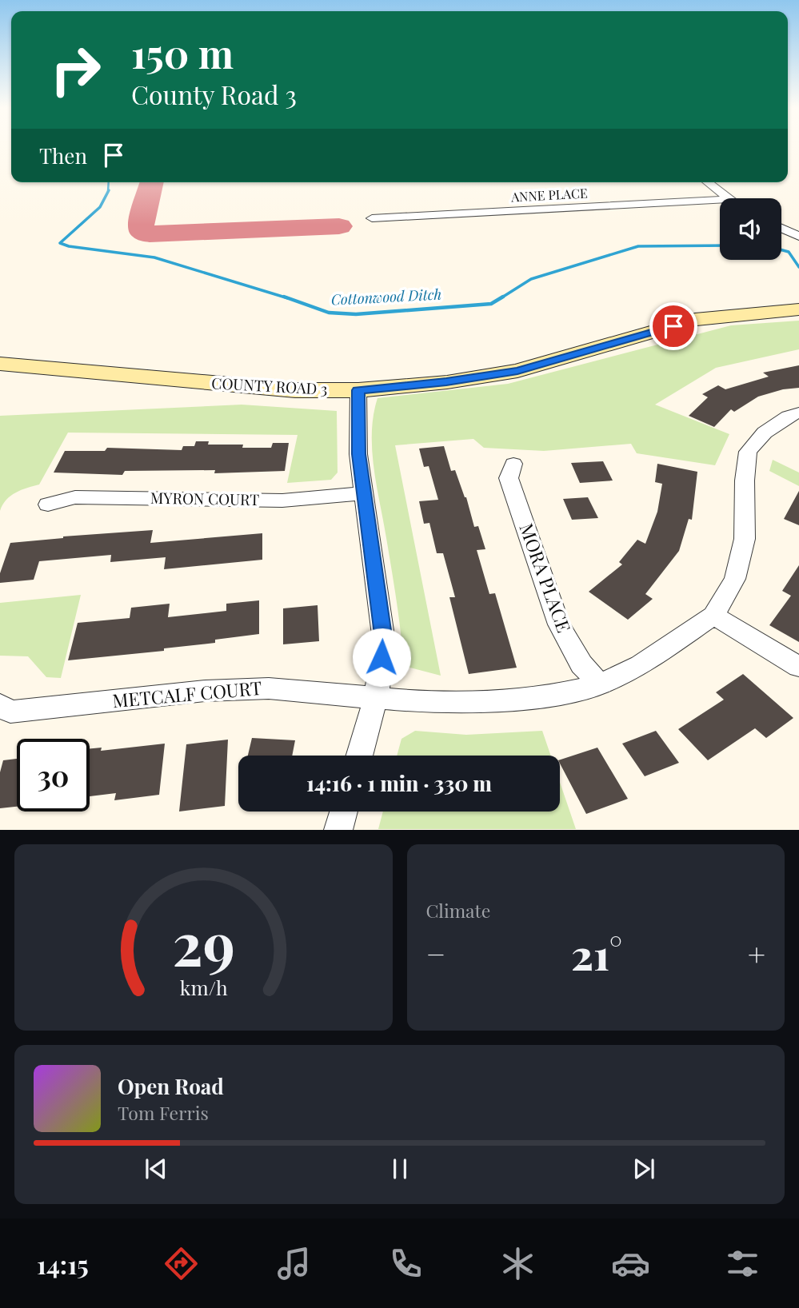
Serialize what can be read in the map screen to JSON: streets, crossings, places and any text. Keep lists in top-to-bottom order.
{
  "streets": {
    "street": [
      "ANNE PLACE",
      "COUNTY ROAD 3",
      "MYRON COURT",
      "MORA PLACE",
      "METCALF COURT"
    ]
  },
  "crossings": [
    ["MORA PLACE", "METCALF COURT"]
  ],
  "water": ["Cottonwood Ditch"],
  "page": {
    "turn": ["150 m", "County Road 3"],
    "then": "Then",
    "limit": "30",
    "trip": "14:16 · 1 min · 330 m",
    "tile": "Climate",
    "heat": ["−", "21°", "+"],
    "song": ["Open Road", "Tom Ferris"],
    "tabs": "14:15",
    "gauge": ["29", "km/h"]
  }
}
